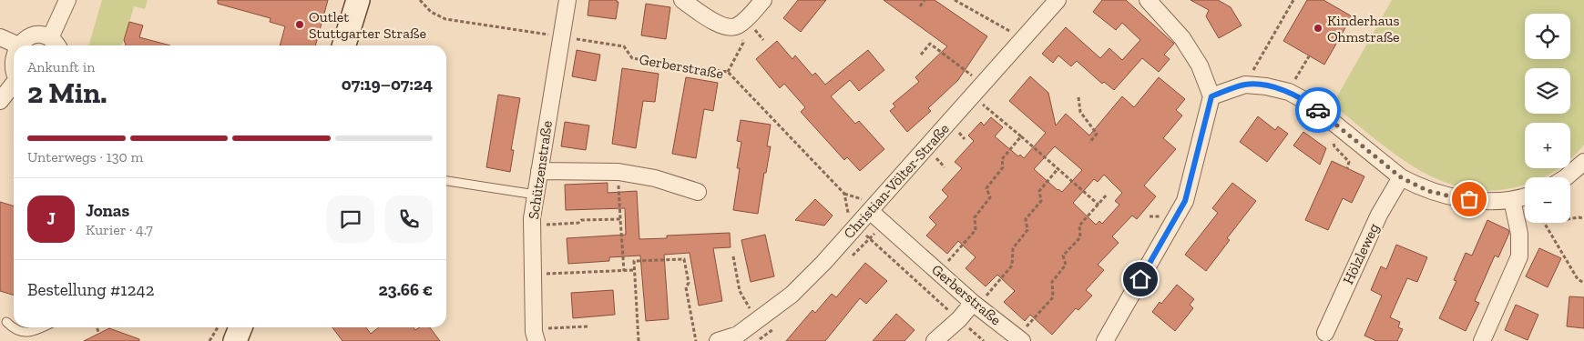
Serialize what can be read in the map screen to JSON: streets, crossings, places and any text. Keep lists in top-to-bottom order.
{
  "streets": {
    "street": [
      "Gerberstraße",
      "Schützenstraße",
      "Christian-Völter-Straße",
      "Hölzleweg"
    ]
  },
  "crossings": [
    ["Gerberstraße", "Schützenstraße"],
    ["Gerberstraße", "Christian-Völter-Straße"]
  ],
  "places": ["Outlet Stuttgarter Straße", "Kinderhaus Ohmstraße"],
  "page": {
    "map_buttons": ["+", "−"],
    "heading": ["2 Min.", "Ankunft in", "07:19–07:24"],
    "panel": [
      "Jonas",
      "Kurier · 4.7",
      "Bestellung #1242",
      "23.66 €"
    ],
    "bar": "Unterwegs · 130 m",
    "round": "J"
  }
}
